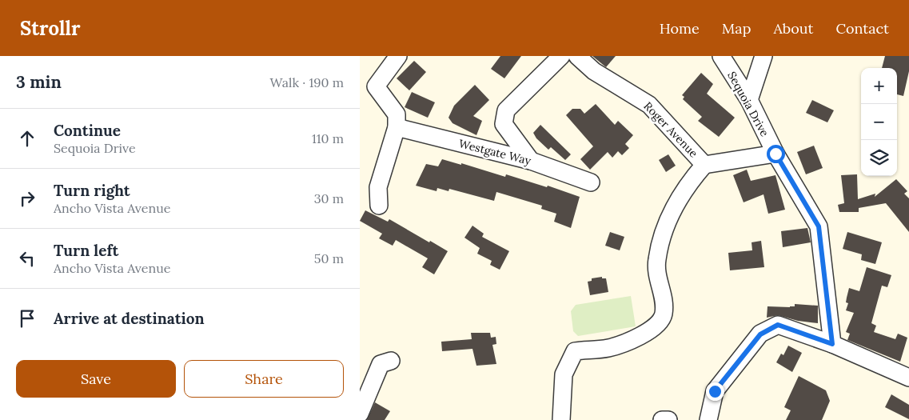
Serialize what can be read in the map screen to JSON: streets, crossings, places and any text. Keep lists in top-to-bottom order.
{
  "streets": {
    "street": ["Sequoia Drive", "Roger Avenue", "Westgate Way"]
  },
  "page": {
    "header": "Strollr",
    "nav": [
      "Home",
      "Map",
      "About",
      "Contact"
    ],
    "heading": ["3 min", "Walk · 190 m"],
    "map_buttons": ["+", "−"],
    "list": [
      ["Continue", "Sequoia Drive", "110 m"],
      ["Turn right", "Ancho Vista Avenue", "30 m"],
      ["Turn left", "Ancho Vista Avenue", "50 m"],
      "Arrive at destination"
    ],
    "buttons": ["Save", "Share"]
  }
}
